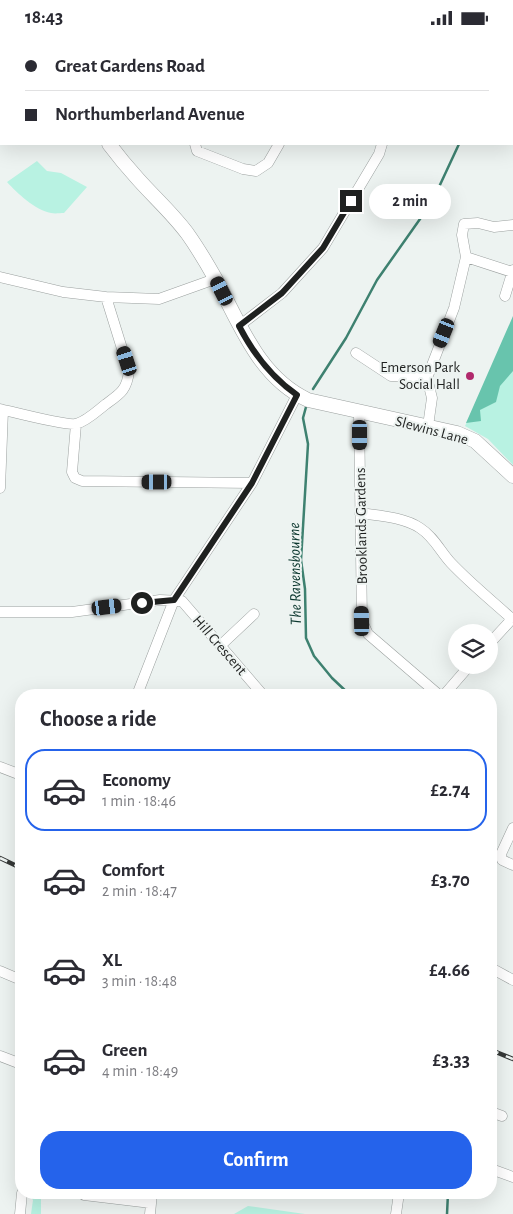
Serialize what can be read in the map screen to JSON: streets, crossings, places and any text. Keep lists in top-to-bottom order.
{
  "streets": {
    "street": ["Slewins Lane", "Brooklands Gardens", "Hill Crescent"]
  },
  "crossings": [
    ["Slewins Lane", "Brooklands Gardens"]
  ],
  "water": ["The Ravensbourne"],
  "places": ["Emerson Park Social Hall"],
  "page": {
    "status": "18:43",
    "banner": ["Great Gardens Road", "Northumberland Avenue"],
    "bubble": "2 min",
    "heading": "Choose a ride",
    "list": [
      {
        "name": "Economy",
        "note": "1 min · 18:46",
        "value": "£2.74"
      },
      {
        "name": "Comfort",
        "note": "2 min · 18:47",
        "value": "£3.70"
      },
      {
        "name": "XL",
        "note": "3 min · 18:48",
        "value": "£4.66"
      },
      {
        "name": "Green",
        "note": "4 min · 18:49",
        "value": "£3.33"
      }
    ],
    "buttons": "Confirm"
  }
}
